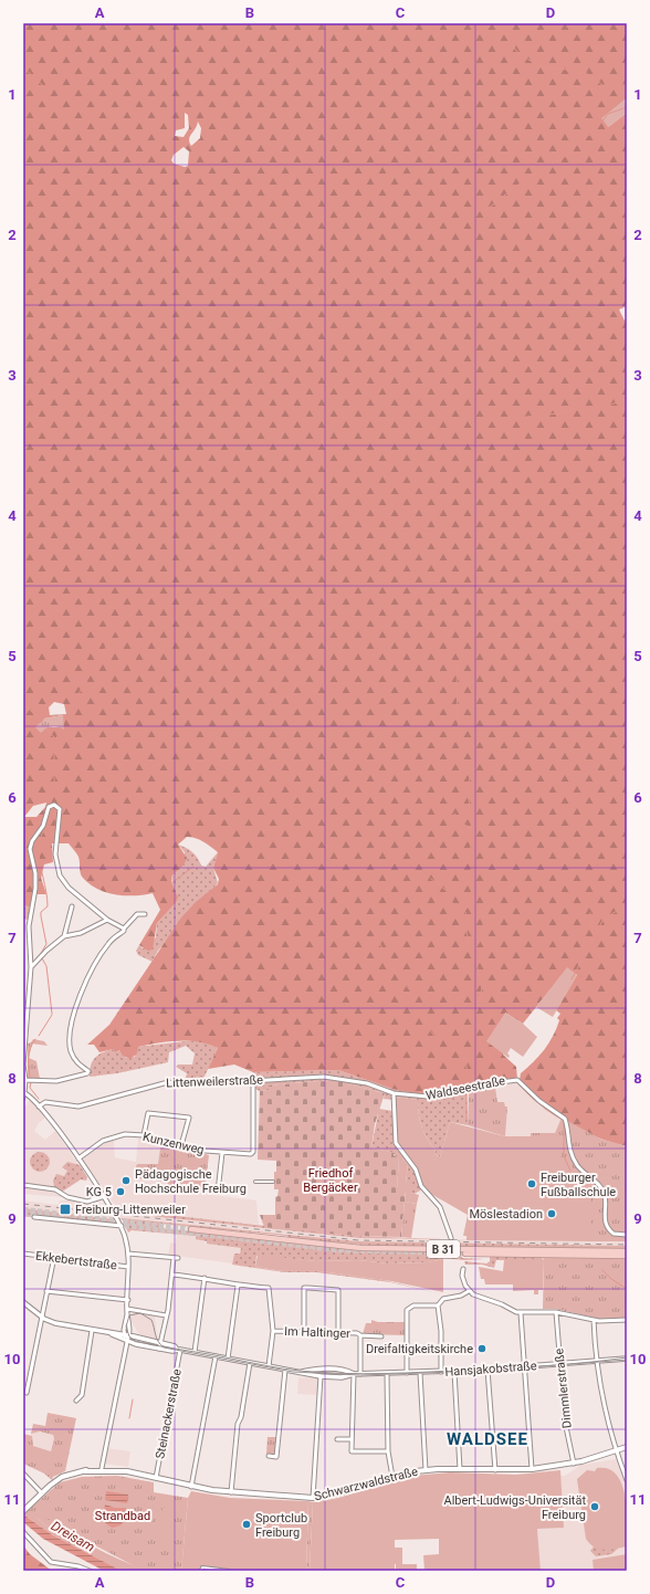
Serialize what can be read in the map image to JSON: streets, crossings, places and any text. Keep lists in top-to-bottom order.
{
  "streets": {
    "highway": ["B 31"],
    "main road": ["Schwarzwaldstraße"],
    "street": [
      "Littenweilerstraße",
      "Waldseestraße",
      "Kunzenweg",
      "Ekkebertstraße",
      "Im Haltinger",
      "Hansjakobstraße",
      "Dimmlerstraße",
      "Steinackerstraße"
    ]
  },
  "crossings": [
    ["Littenweilerstraße", "Waldseestraße"],
    ["Littenweilerstraße", "Kunzenweg"],
    ["Im Haltinger", "Hansjakobstraße"],
    ["Hansjakobstraße", "Dimmlerstraße"],
    ["Hansjakobstraße", "Steinackerstraße"],
    ["Dimmlerstraße", "Schwarzwaldstraße"],
    ["Steinackerstraße", "Schwarzwaldstraße"]
  ],
  "districts": ["WALDSEE"],
  "water": ["Dreisam"],
  "parks": ["Friedhof Bergäcker", "Strandbad"],
  "places": {
    "other": [
      "Pädagogische Hochschule Freiburg",
      "Freiburger Fußballschule",
      "KG 5",
      "Möslestadion",
      "Dreifaltigkeitskirche",
      "Albert-Ludwigs-Universität Freiburg",
      "Sportclub Freiburg"
    ],
    "transit": ["Freiburg-Littenweiler"]
  },
  "grid": {
    "columns": [
      "A",
      "B",
      "C",
      "D"
    ],
    "rows": [
      "1",
      "2",
      "3",
      "4",
      "5",
      "6",
      "7",
      "8",
      "9",
      "10",
      "11"
    ]
  }
}
